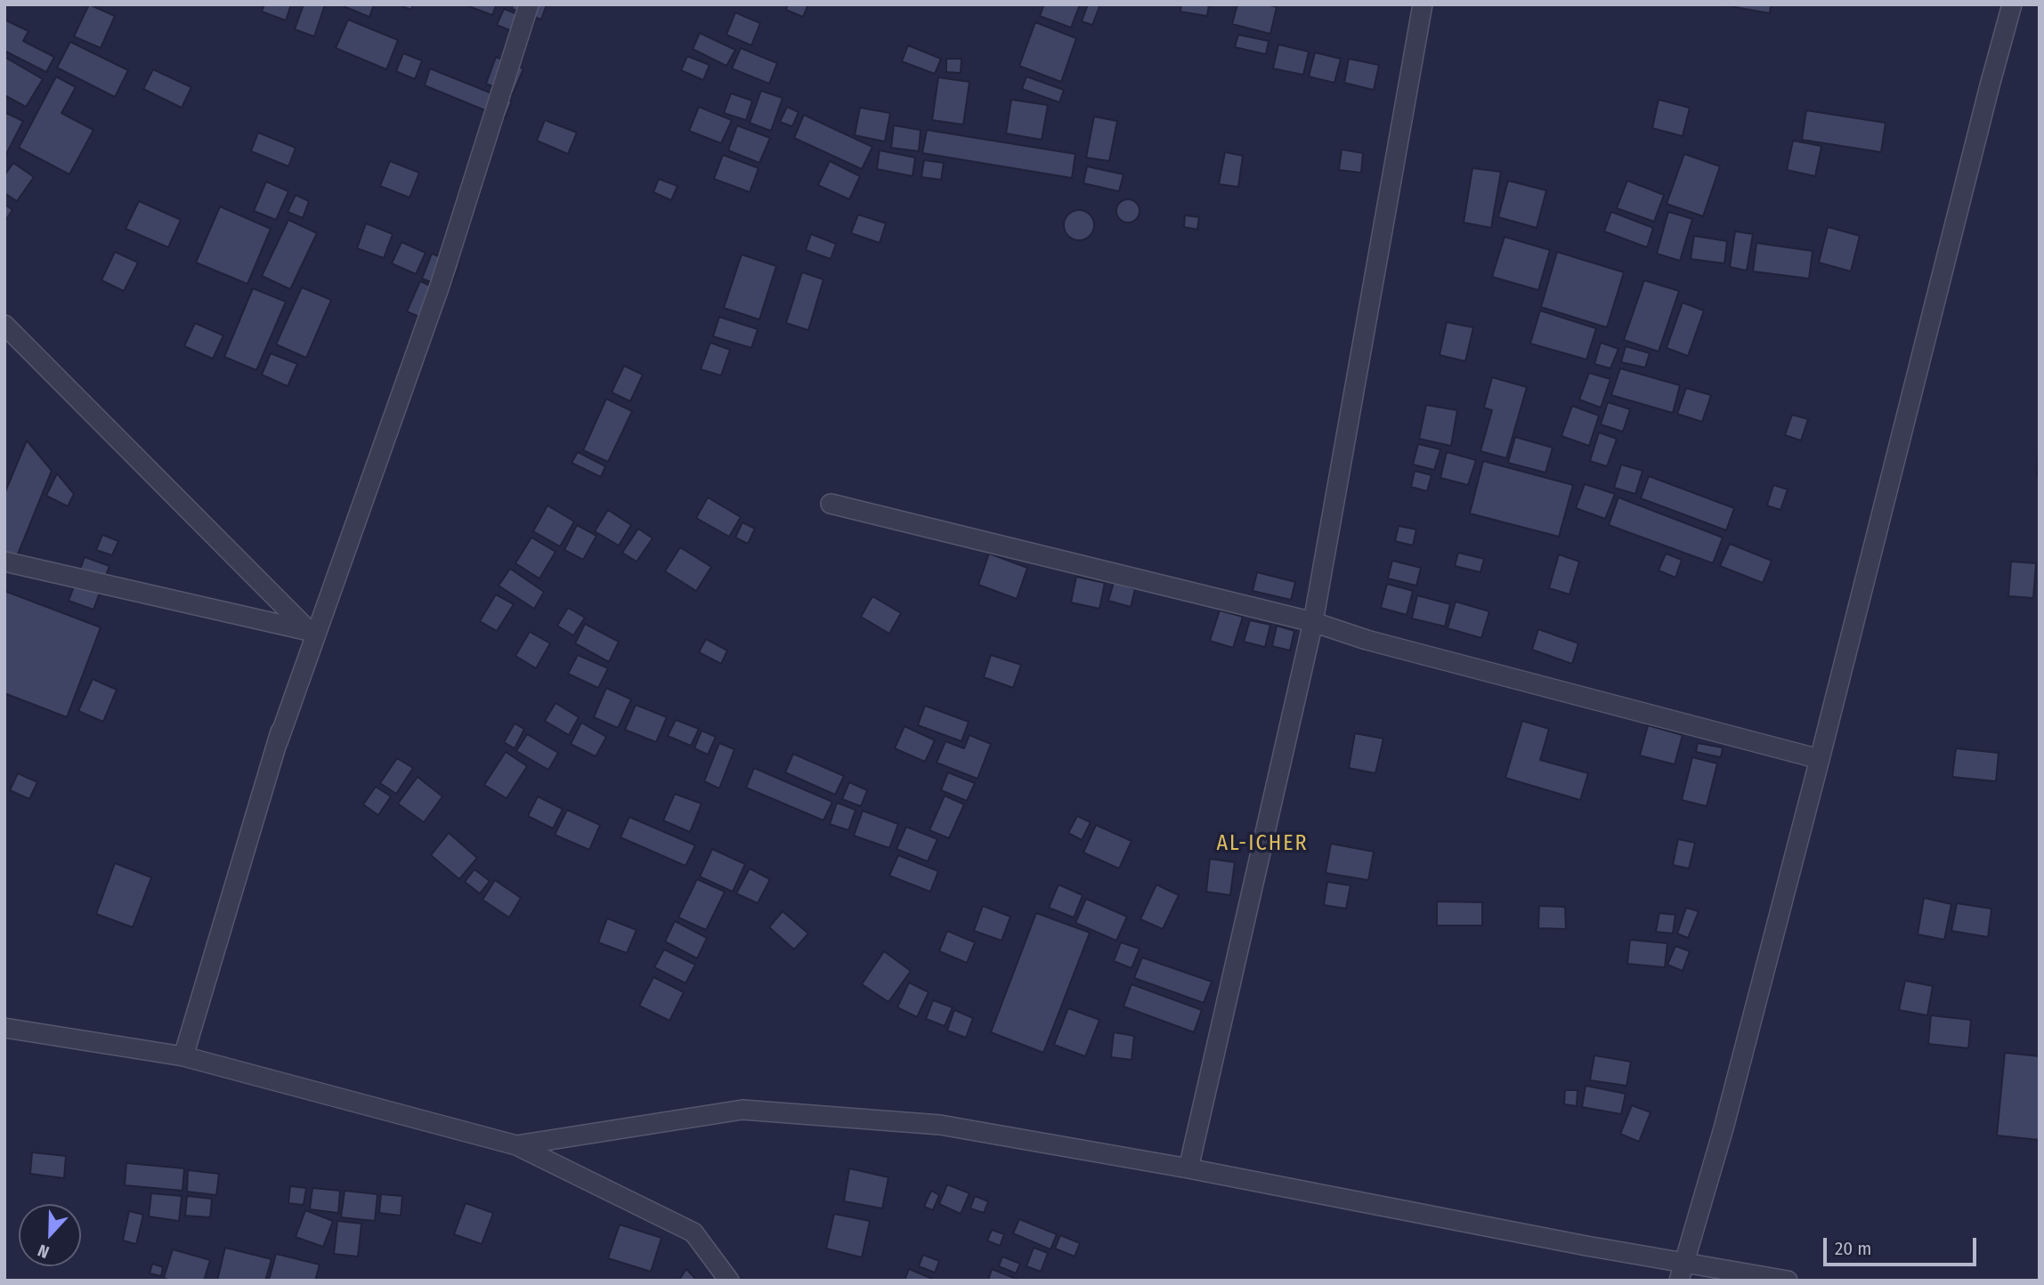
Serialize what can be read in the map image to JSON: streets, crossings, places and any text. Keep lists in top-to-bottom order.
{
  "districts": ["AL-ICHER"],
  "scale_bar": "20 m",
  "north": "bottom"
}
